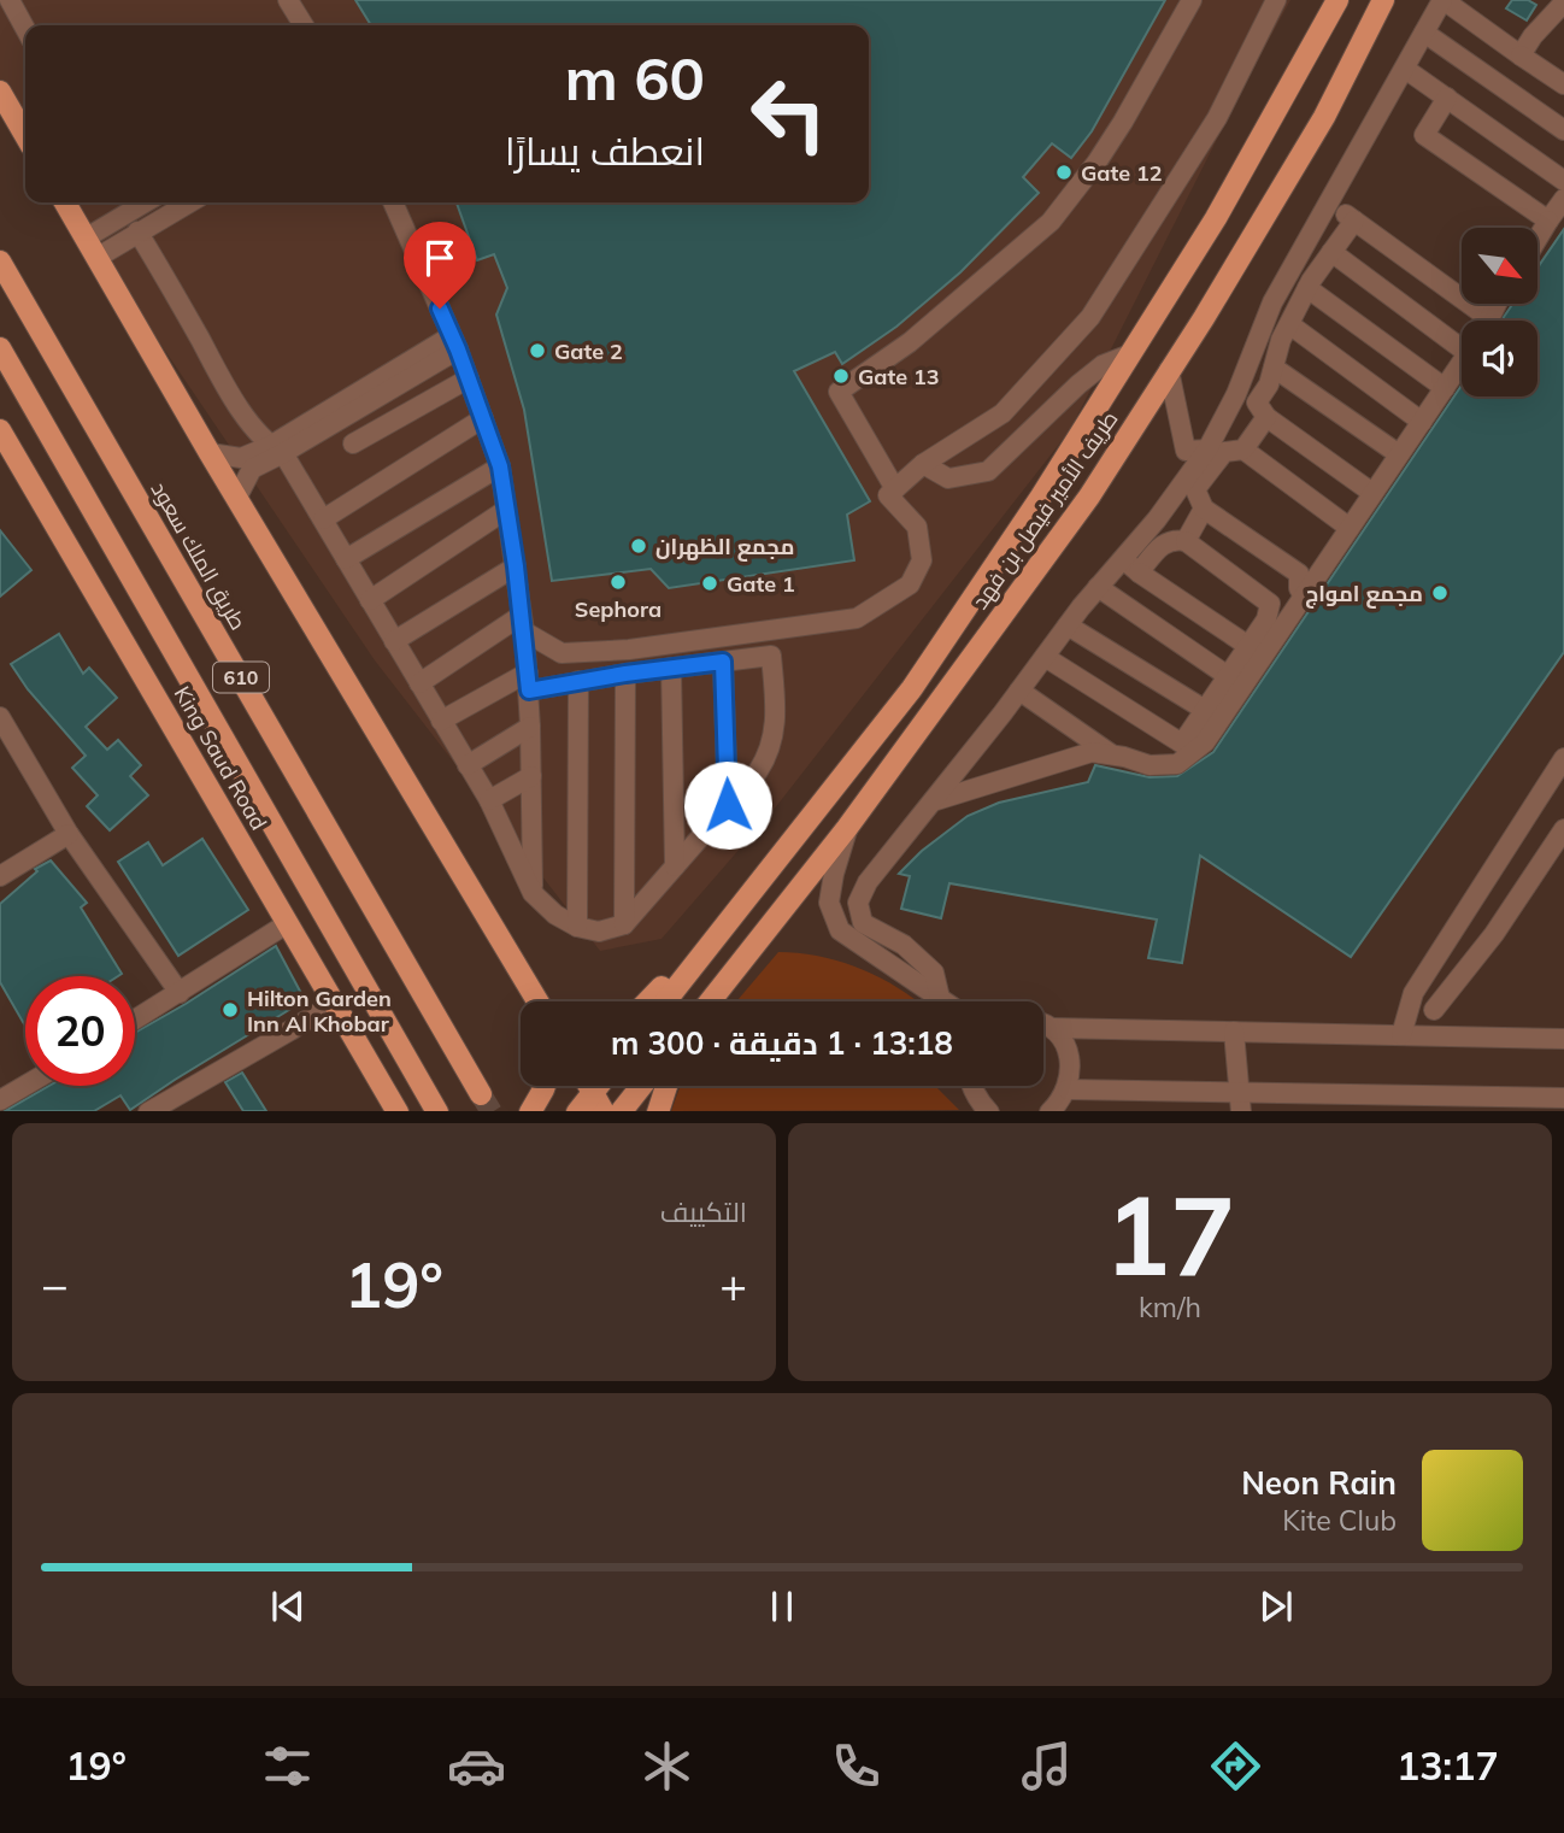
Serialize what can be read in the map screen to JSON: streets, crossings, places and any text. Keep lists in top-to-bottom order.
{
  "streets": {
    "main road": [
      "طريف الأمير فيصل بن فهد",
      "طريق الملك سعود",
      "610",
      "King Saud Road"
    ]
  },
  "places": [
    "Gate 12",
    "Gate 2",
    "Gate 13",
    "مجمع الظهران",
    "Sephora",
    "Gate 1",
    "مجمع امواج",
    "Hilton Garden Inn Al Khobar"
  ],
  "north": "bottom right",
  "page": {
    "turn": ["60 m", "انعطف يسارًا"],
    "limit": "20",
    "trip": "13:18 · 1 دقيقة · 300 m",
    "tile": [
      ["17", "km/h"],
      "التكييف"
    ],
    "heat": ["−", "19°", "+"],
    "song": ["Neon Rain", "Kite Club"],
    "tabs": ["13:17", "19°"]
  }
}
